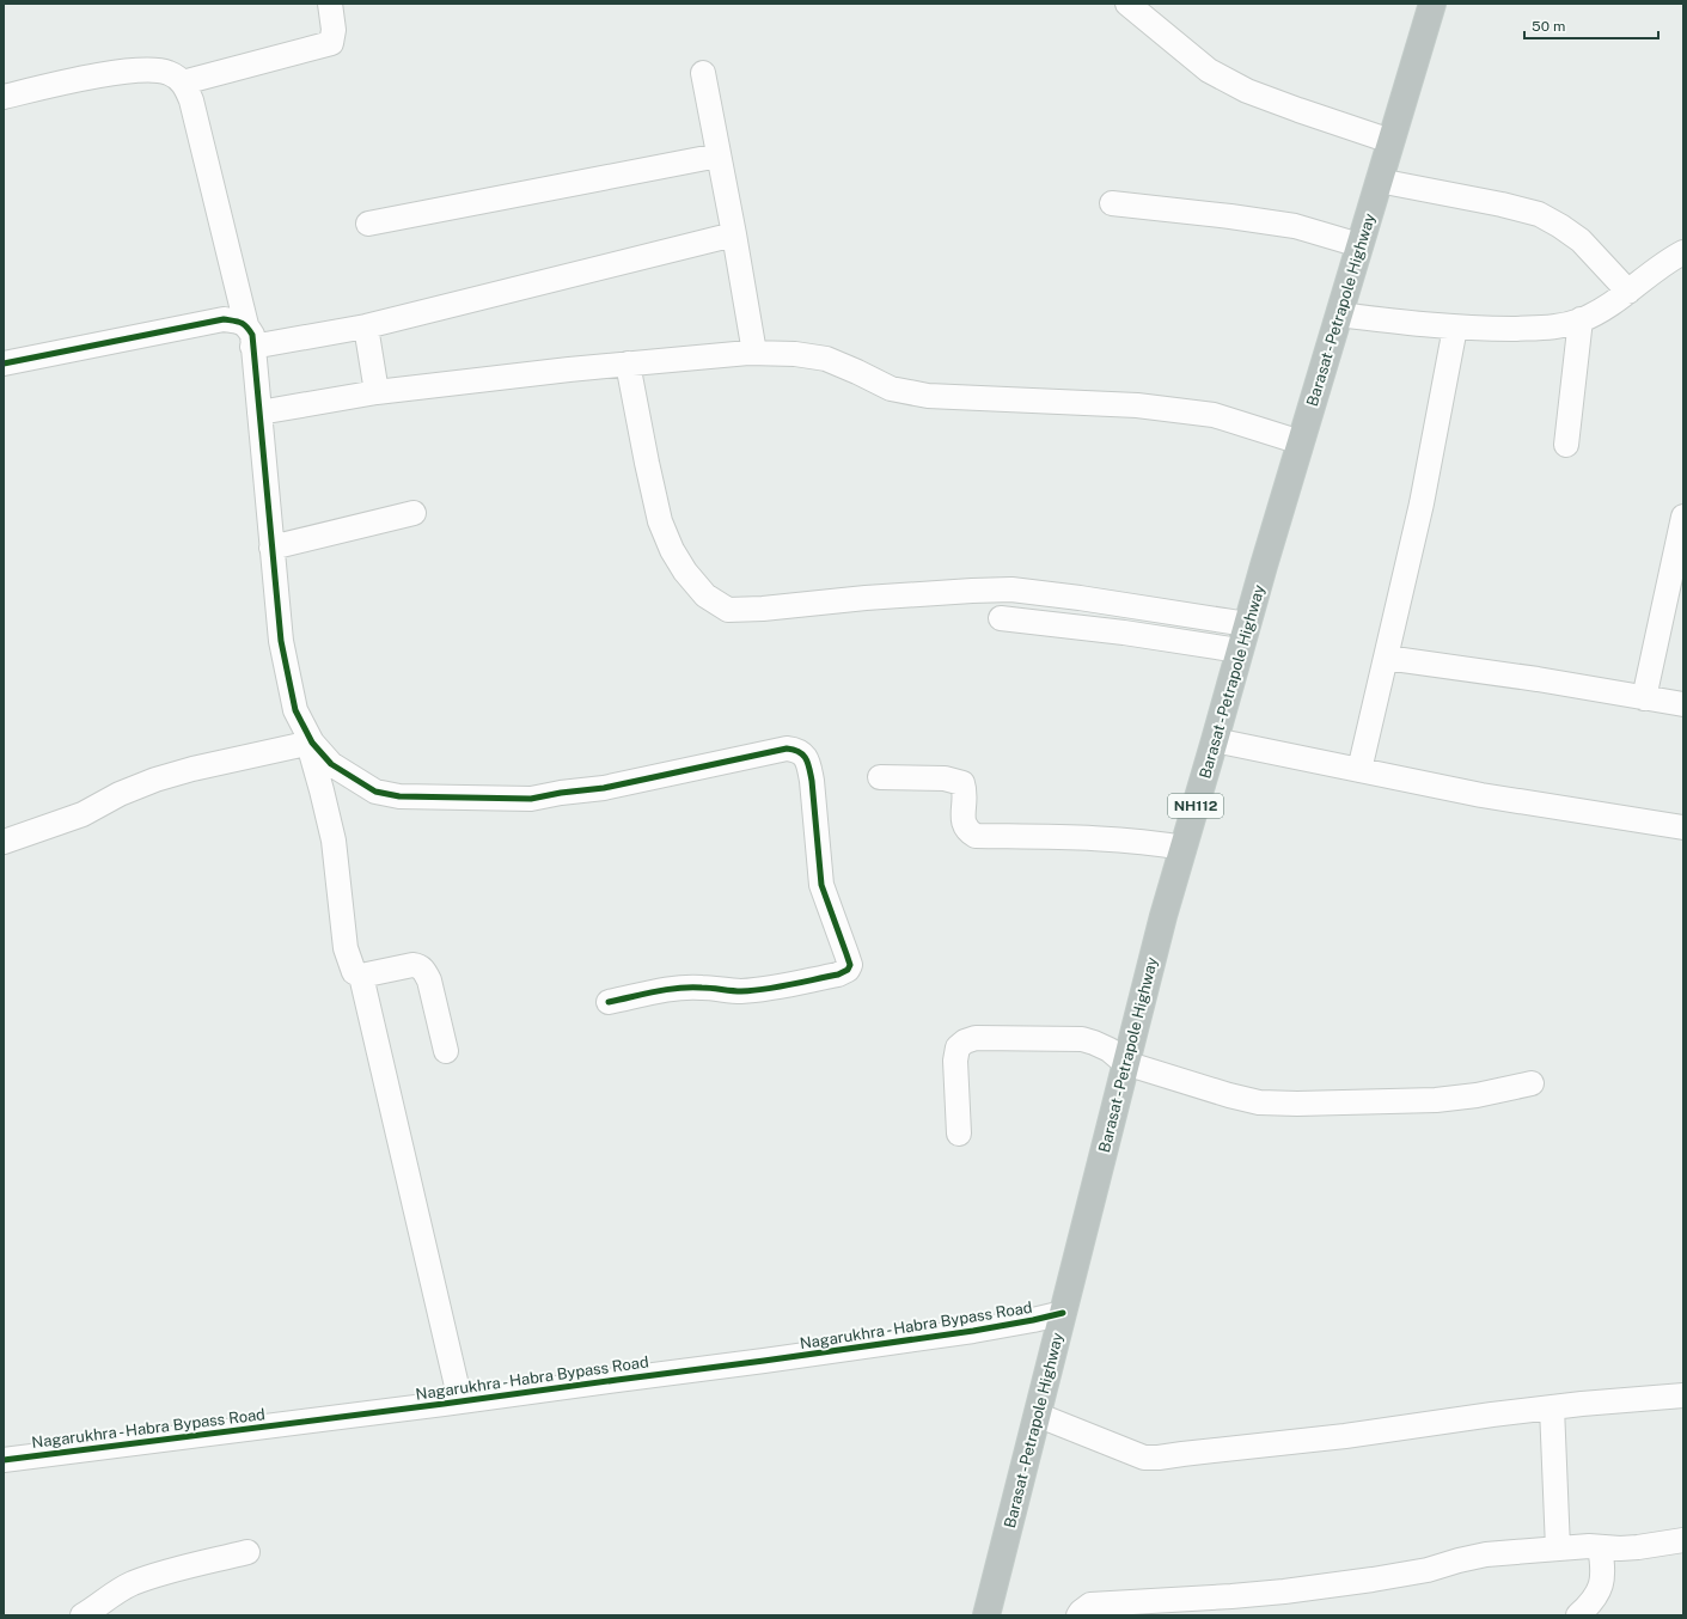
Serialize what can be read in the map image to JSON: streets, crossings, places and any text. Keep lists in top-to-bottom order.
{
  "streets": {
    "highway": ["Barasat - Petrapole Highway", "NH112"],
    "street": ["Nagarukhra - Habra Bypass Road"]
  },
  "crossings": [
    ["Barasat - Petrapole Highway", "Nagarukhra - Habra Bypass Road"]
  ],
  "scale_bar": "50 m"
}
